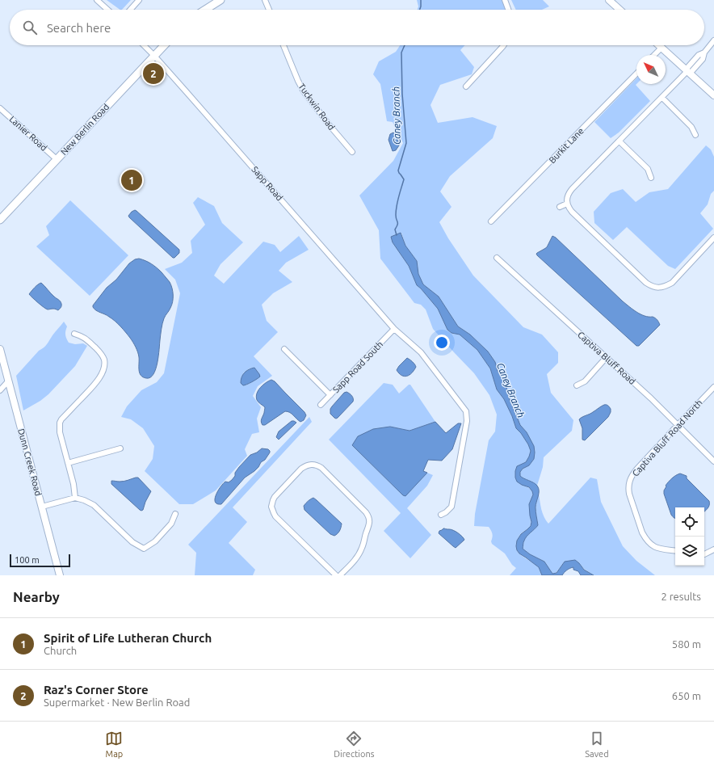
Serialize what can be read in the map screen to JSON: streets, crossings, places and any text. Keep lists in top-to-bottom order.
{
  "streets": {
    "main road": ["New Berlin Road"],
    "street": [
      "Tuckwin Road",
      "Lanier Road",
      "Burkit Lane",
      "Sapp Road",
      "Captiva Bluff Road",
      "Sapp Road South",
      "Captiva Bluff Road North",
      "Dunn Creek Road"
    ]
  },
  "crossings": [
    ["New Berlin Road", "Lanier Road"],
    ["New Berlin Road", "Sapp Road"],
    ["Sapp Road", "Sapp Road South"],
    ["Captiva Bluff Road", "Captiva Bluff Road North"]
  ],
  "water": ["Caney Branch"],
  "scale_bar": "100 m",
  "north": "top left",
  "page": {
    "search": "Search here",
    "pins": ["2", "1"],
    "scale": "100 m",
    "heading": ["Nearby", "2 results"],
    "list": [
      {
        "mark": "1",
        "name": "Spirit of Life Lutheran Church",
        "note": "Church",
        "value": "580 m"
      },
      {
        "mark": "2",
        "name": "Raz's Corner Store",
        "note": "Supermarket · New Berlin Road",
        "value": "650 m"
      }
    ],
    "nav": ["Map", "Directions", "Saved"]
  }
}
